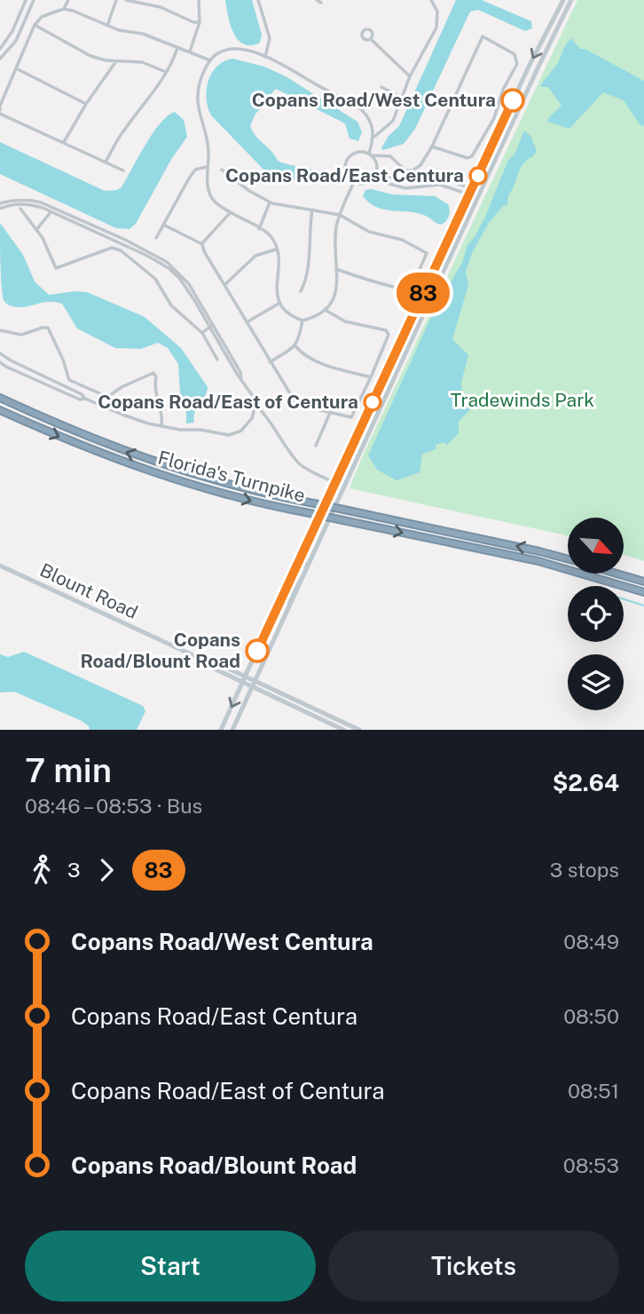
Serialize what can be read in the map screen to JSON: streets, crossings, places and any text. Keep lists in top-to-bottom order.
{
  "streets": {
    "highway": ["Florida's Turnpike"],
    "main road": ["Blount Road"]
  },
  "parks": ["Tradewinds Park"],
  "places": [
    "Copans Road/West Centura",
    "Copans Road/East Centura",
    "Copans Road/East of Centura",
    "Copans Road/Blount Road"
  ],
  "lines": ["bus line 83"],
  "north": "bottom right",
  "page": {
    "on_map": "83",
    "heading": ["7 min", "08:46 – 08:53 · Bus", "$2.64"],
    "legs": ["3", "83", "3 stops"],
    "list": [
      {
        "name": "Copans Road/West Centura",
        "value": "08:49"
      },
      {
        "name": "Copans Road/East Centura",
        "value": "08:50"
      },
      {
        "name": "Copans Road/East of Centura",
        "value": "08:51"
      },
      {
        "name": "Copans Road/Blount Road",
        "value": "08:53"
      }
    ],
    "buttons": ["Start", "Tickets"]
  }
}
